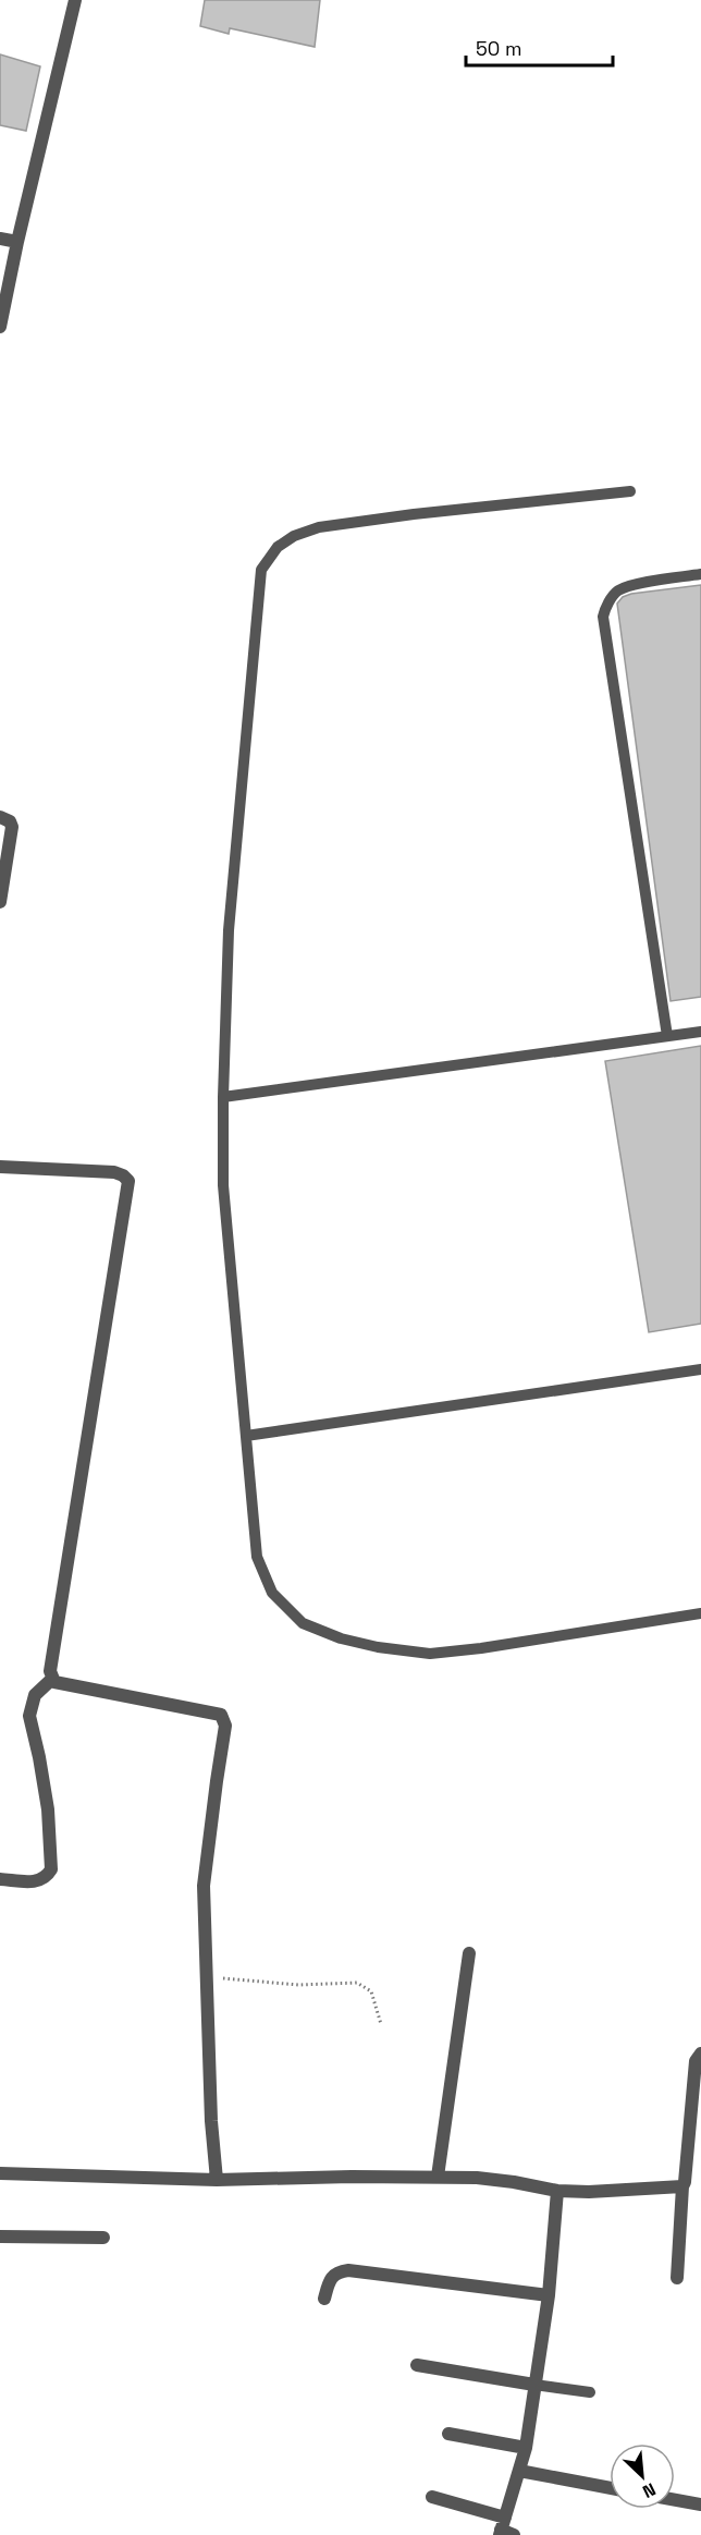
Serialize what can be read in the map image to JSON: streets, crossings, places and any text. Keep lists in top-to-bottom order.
{
  "scale_bar": "50 m",
  "north": "bottom right"
}
